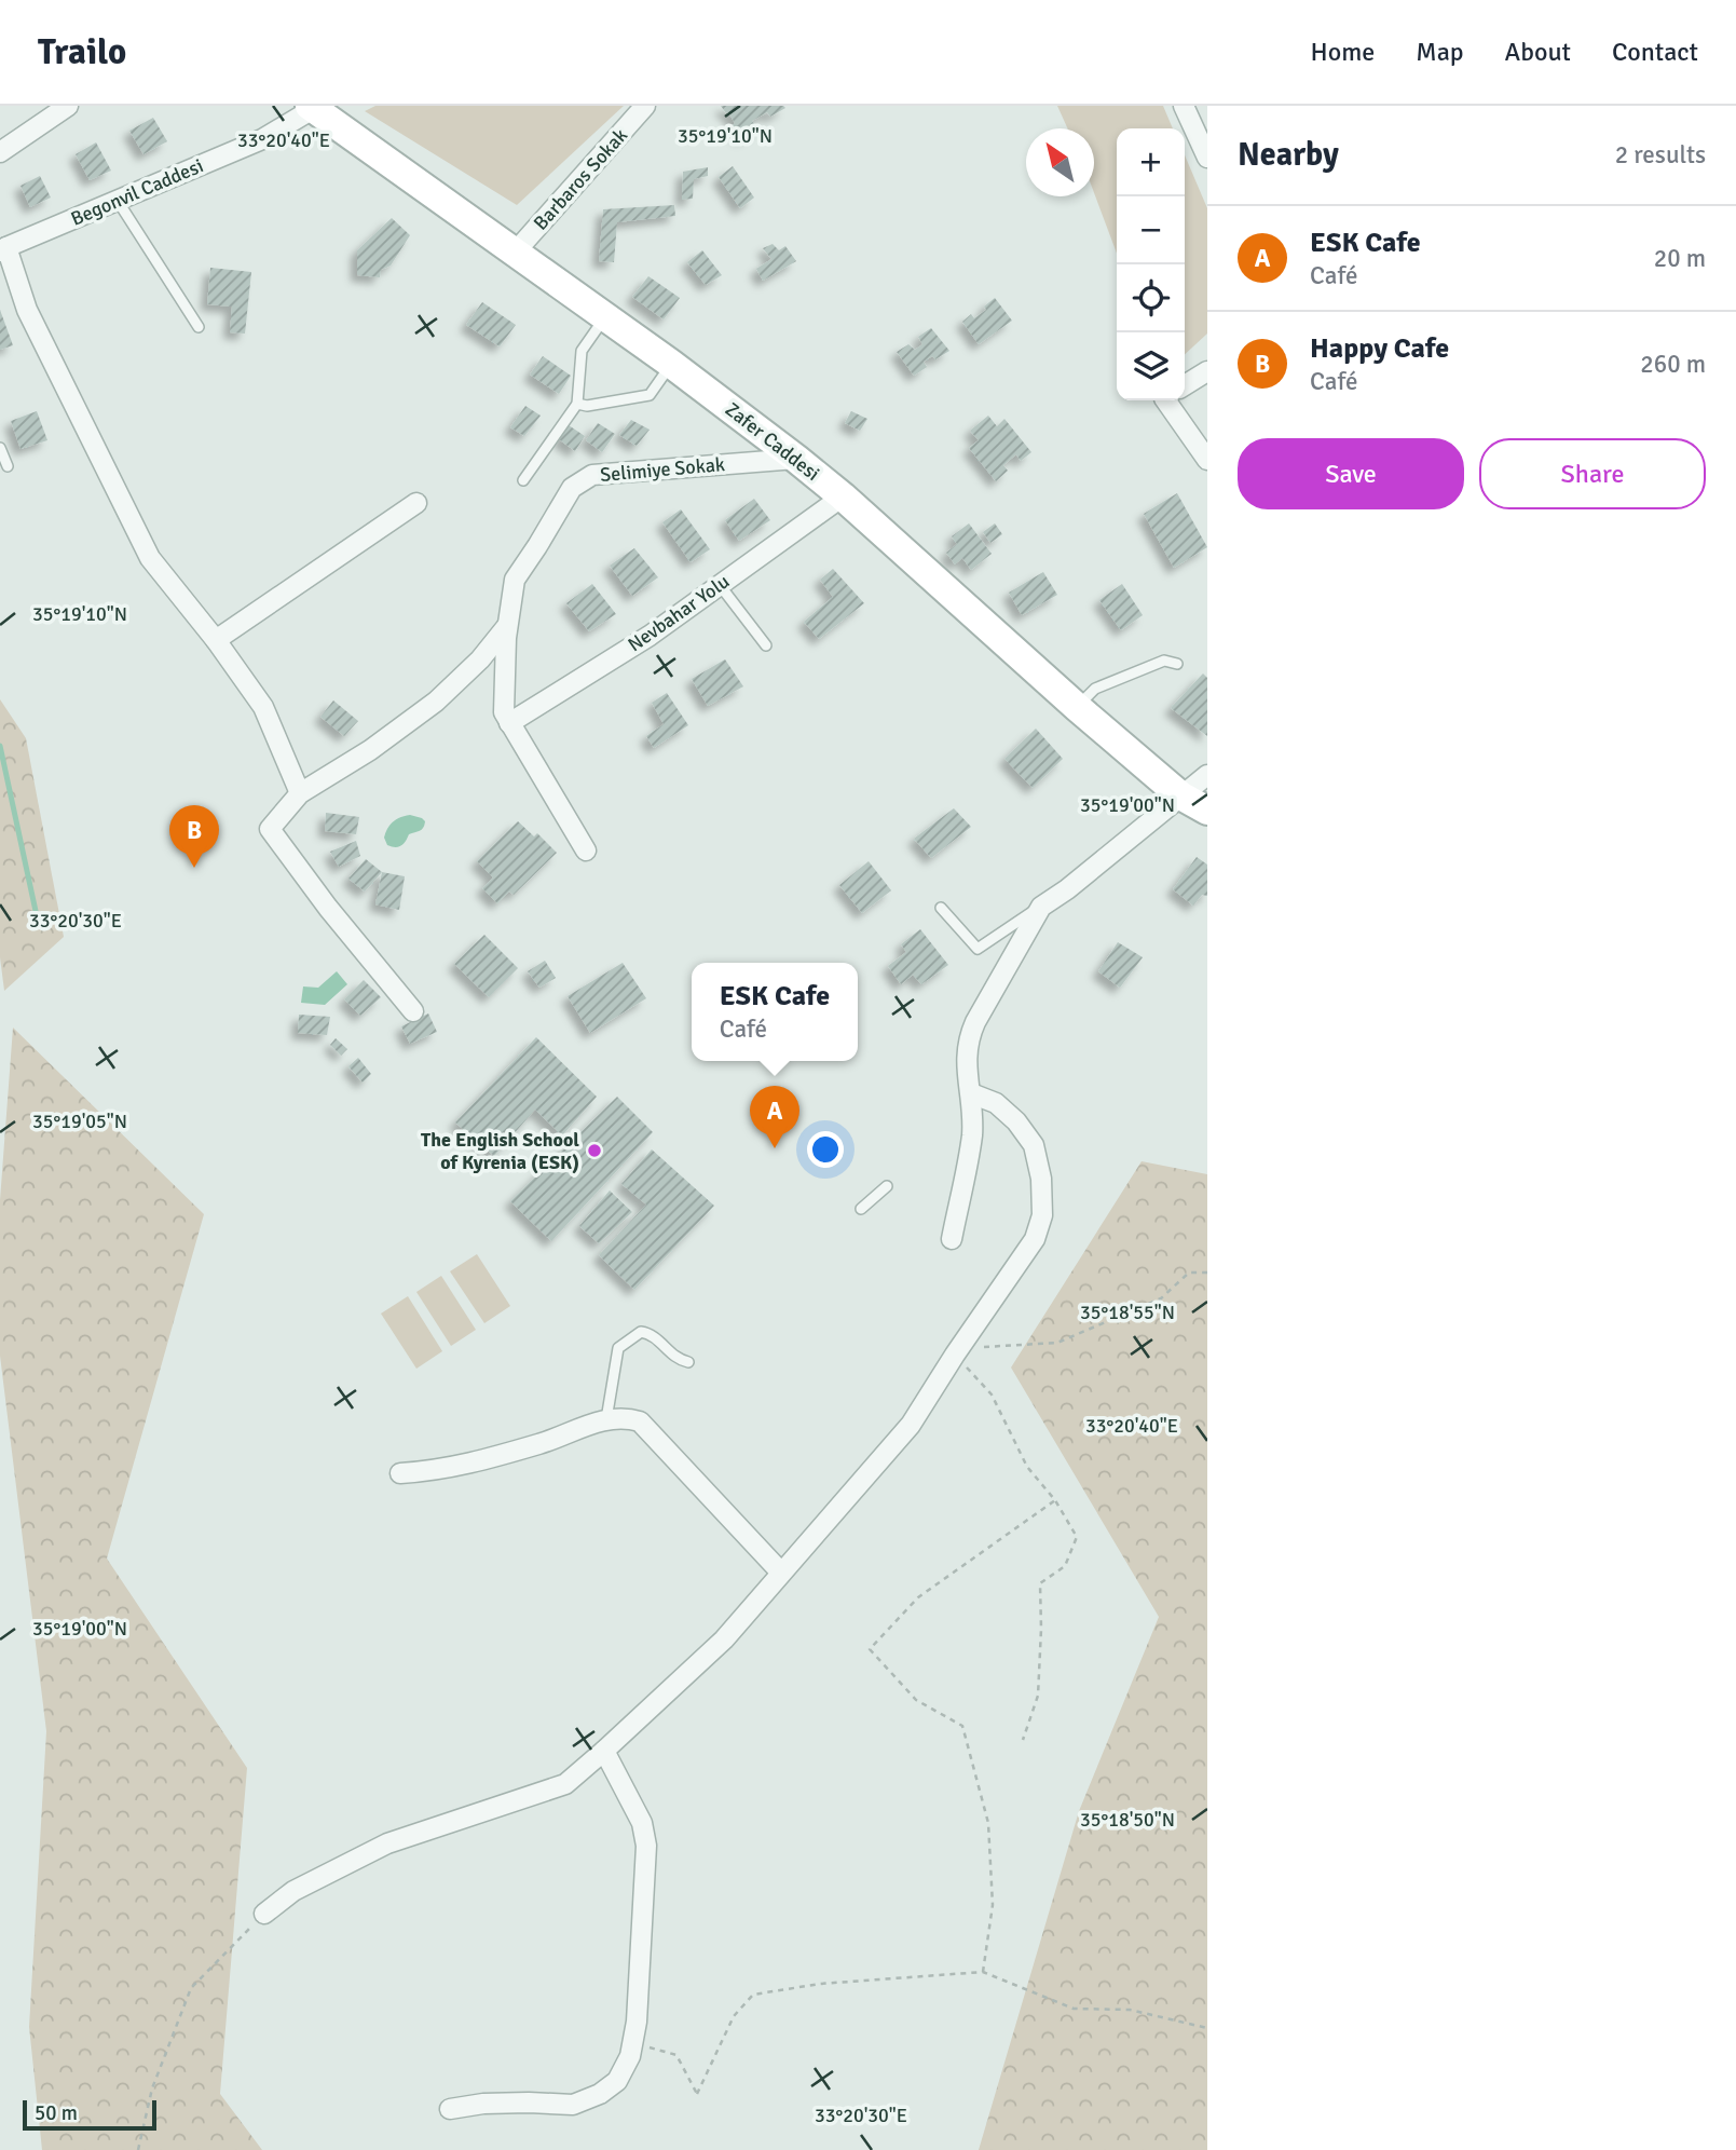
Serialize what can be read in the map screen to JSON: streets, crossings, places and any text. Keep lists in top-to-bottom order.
{
  "streets": {
    "street": [
      "Barbaros Sokak",
      "Begonvil Caddesi",
      "Zafer Caddesi",
      "Selimiye Sokak",
      "Nevbahar Yolu"
    ]
  },
  "crossings": [
    ["Barbaros Sokak", "Zafer Caddesi"],
    ["Begonvil Caddesi", "Zafer Caddesi"],
    ["Zafer Caddesi", "Selimiye Sokak"],
    ["Zafer Caddesi", "Nevbahar Yolu"],
    ["Selimiye Sokak", "Nevbahar Yolu"]
  ],
  "places": ["The English School of Kyrenia (ESK)"],
  "scale_bar": "50 m",
  "north": "top left",
  "page": {
    "header": "Trailo",
    "nav": [
      "Home",
      "Map",
      "About",
      "Contact"
    ],
    "heading": ["Nearby", "2 results"],
    "map_buttons": ["+", "−"],
    "list": [
      {
        "mark": "A",
        "name": "ESK Cafe",
        "note": "Café",
        "value": "20 m"
      },
      {
        "mark": "B",
        "name": "Happy Cafe",
        "note": "Café",
        "value": "260 m"
      }
    ],
    "buttons": ["Save", "Share"],
    "pins": ["B", "A"],
    "popup": ["ESK Cafe", "Café"],
    "scale": "50 m"
  },
  "coordinates": [
    "35°19'10\"N",
    "33°20'40\"E",
    "35°19'00\"N",
    "33°20'30\"E",
    "35°19'05\"N",
    "35°18'55\"N",
    "35°18'50\"N"
  ]
}
